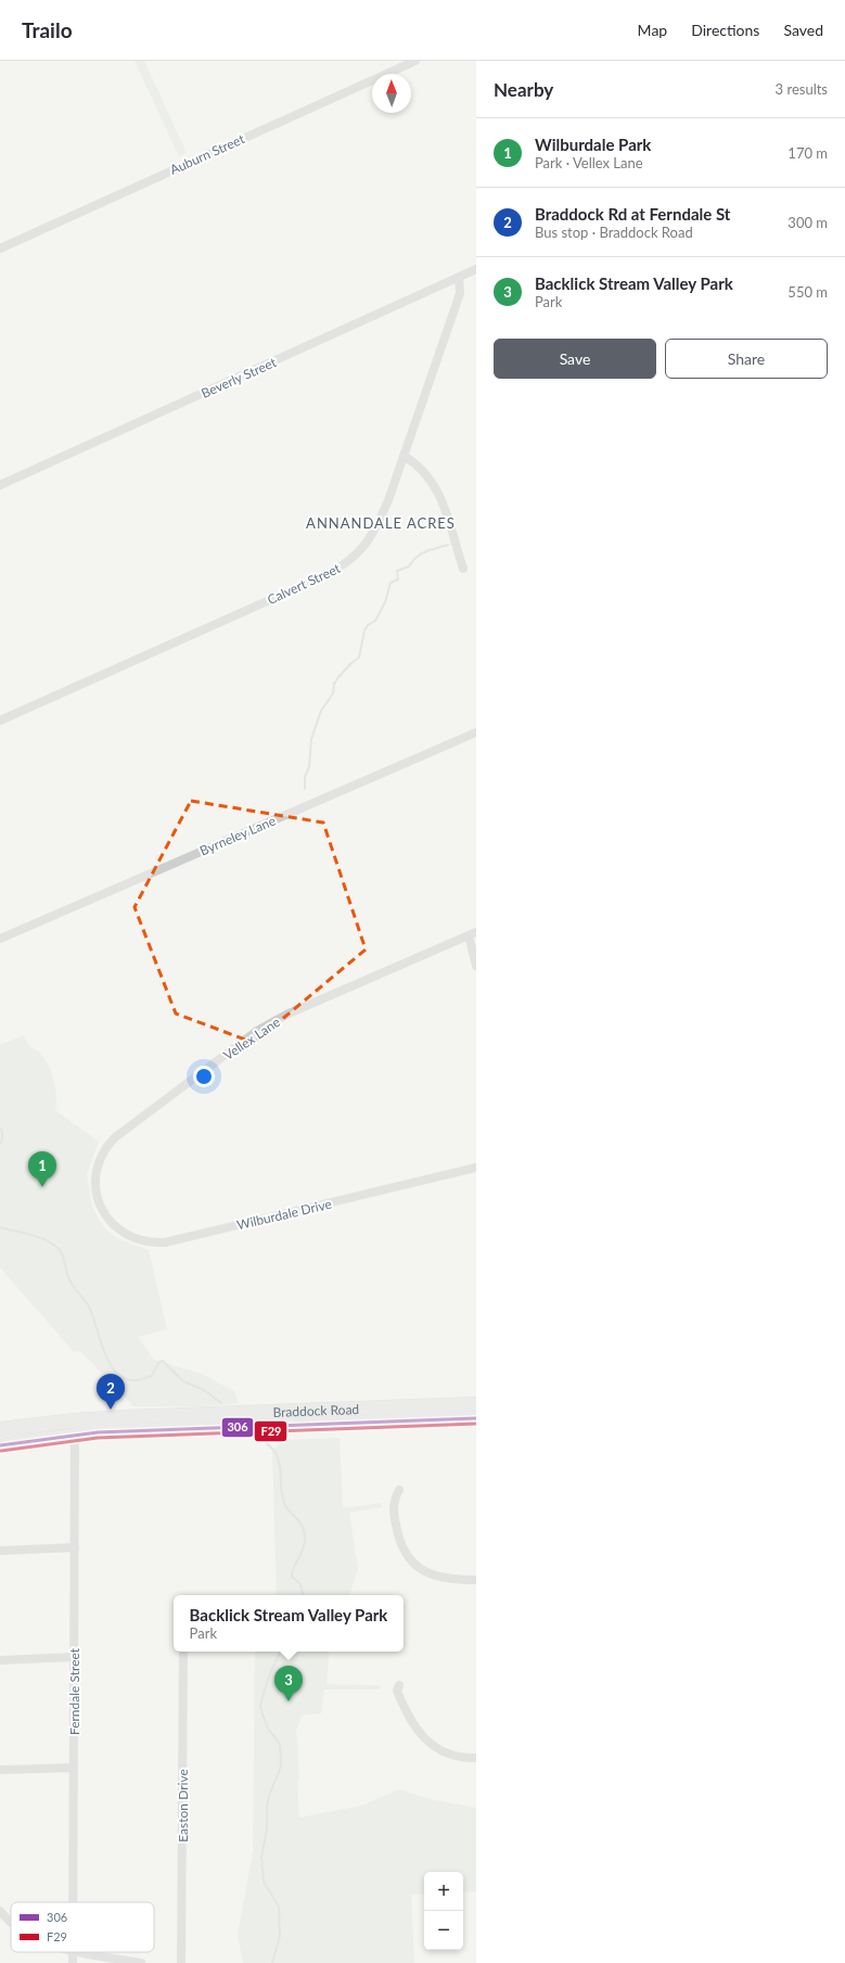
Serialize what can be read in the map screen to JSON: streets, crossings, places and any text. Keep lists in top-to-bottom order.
{
  "streets": {
    "main road": ["Braddock Road"],
    "street": [
      "Auburn Street",
      "Beverly Street",
      "Calvert Street",
      "Byrneley Lane",
      "Vellex Lane",
      "Wilburdale Drive",
      "Ferndale Street",
      "Easton Drive"
    ]
  },
  "crossings": [
    ["Beverly Street", "Calvert Street"],
    ["Vellex Lane", "Wilburdale Drive"],
    ["Braddock Road", "Ferndale Street"]
  ],
  "districts": ["ANNANDALE ACRES"],
  "lines": ["transit line 306", "transit line F29"],
  "legend": ["306", "F29"],
  "north": "top",
  "page": {
    "header": "Trailo",
    "nav": ["Map", "Directions", "Saved"],
    "heading": ["Nearby", "3 results"],
    "list": [
      {
        "mark": "1",
        "name": "Wilburdale Park",
        "note": "Park · Vellex Lane",
        "value": "170 m"
      },
      {
        "mark": "2",
        "name": "Braddock Rd at Ferndale St",
        "note": "Bus stop · Braddock Road",
        "value": "300 m"
      },
      {
        "mark": "3",
        "name": "Backlick Stream Valley Park",
        "note": "Park",
        "value": "550 m"
      }
    ],
    "buttons": ["Save", "Share"],
    "pins": ["1", "2", "3"],
    "popup": ["Backlick Stream Valley Park", "Park"],
    "map_buttons": ["+", "−"]
  }
}
